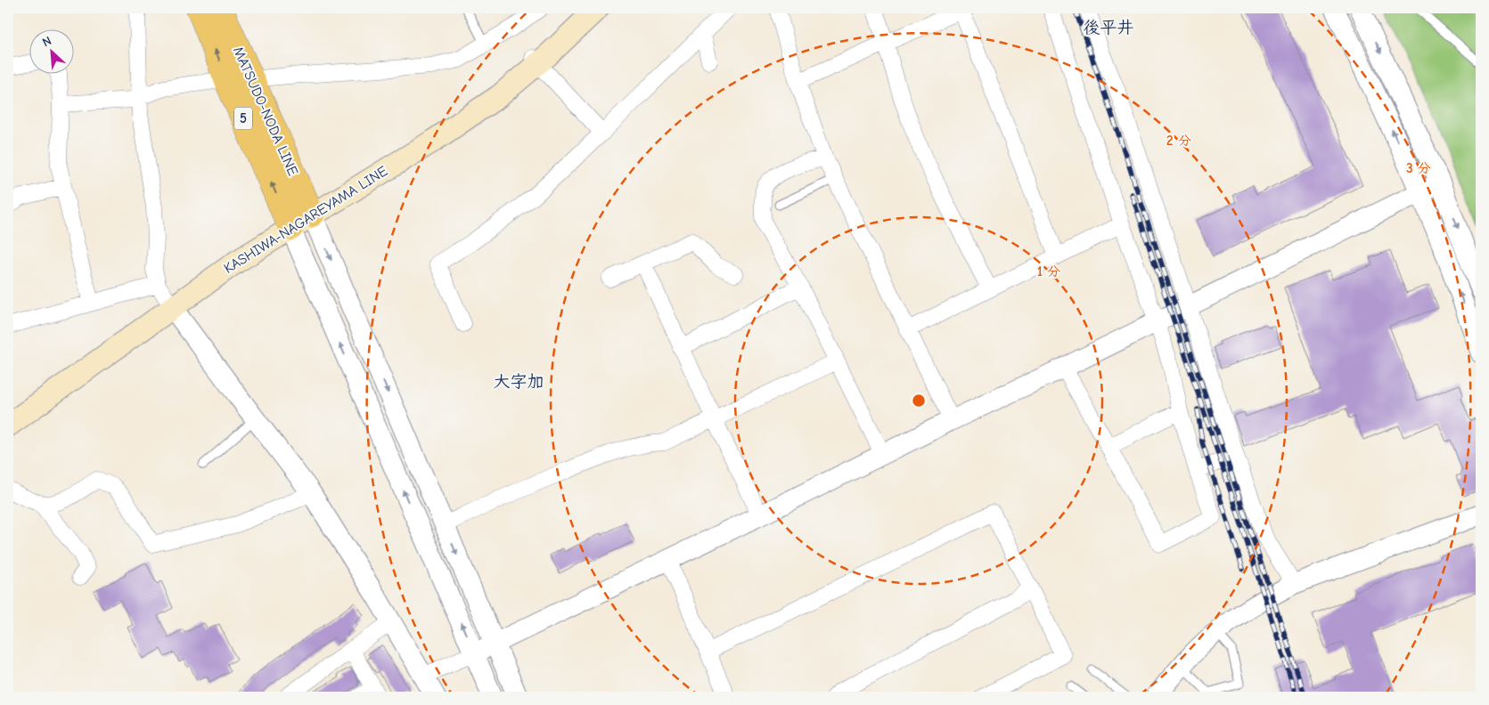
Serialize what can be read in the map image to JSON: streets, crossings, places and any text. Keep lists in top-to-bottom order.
{
  "streets": {
    "main road": ["MATSUDO-NODA LINE", "5", "KASHIWA-NAGAREYAMA LINE"]
  },
  "crossings": [
    ["MATSUDO-NODA LINE", "KASHIWA-NAGAREYAMA LINE"],
    ["5", "KASHIWA-NAGAREYAMA LINE"]
  ],
  "districts": ["後平井", "大字加"],
  "north": "top left",
  "rings": ["2 分", "3 分", "1 分"]
}
